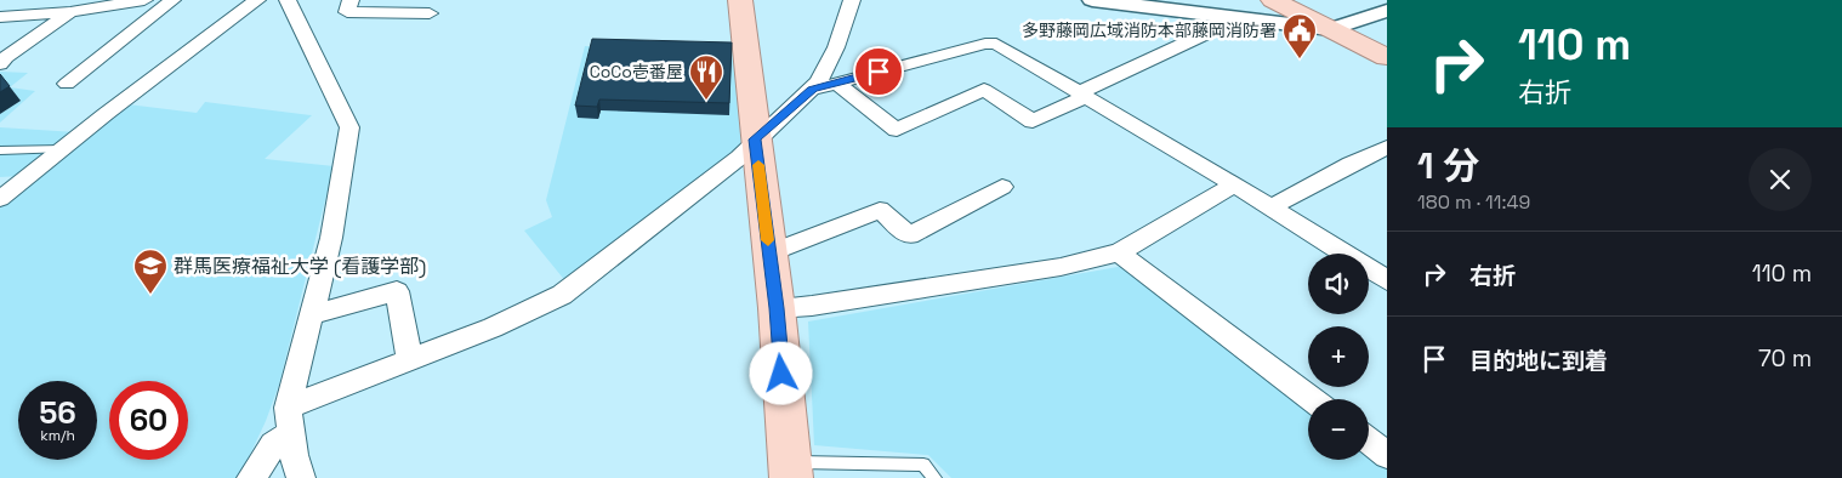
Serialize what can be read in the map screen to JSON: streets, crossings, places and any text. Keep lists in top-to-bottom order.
{
  "places": {
    "public building": ["多野藤岡広域消防本部藤岡消防署"],
    "restaurant": ["CoCo壱番屋"],
    "school or university": ["群馬医療福祉大学 (看護学部)"]
  },
  "page": {
    "turn": ["110 m", "右折"],
    "heading": ["1 分", "180 m · 11:49"],
    "list": [
      {
        "name": "右折",
        "value": "110 m"
      },
      {
        "name": "目的地に到着",
        "value": "70 m"
      }
    ],
    "map_buttons": ["+", "−"],
    "speed": "56 km/h",
    "limit": "60"
  }
}
